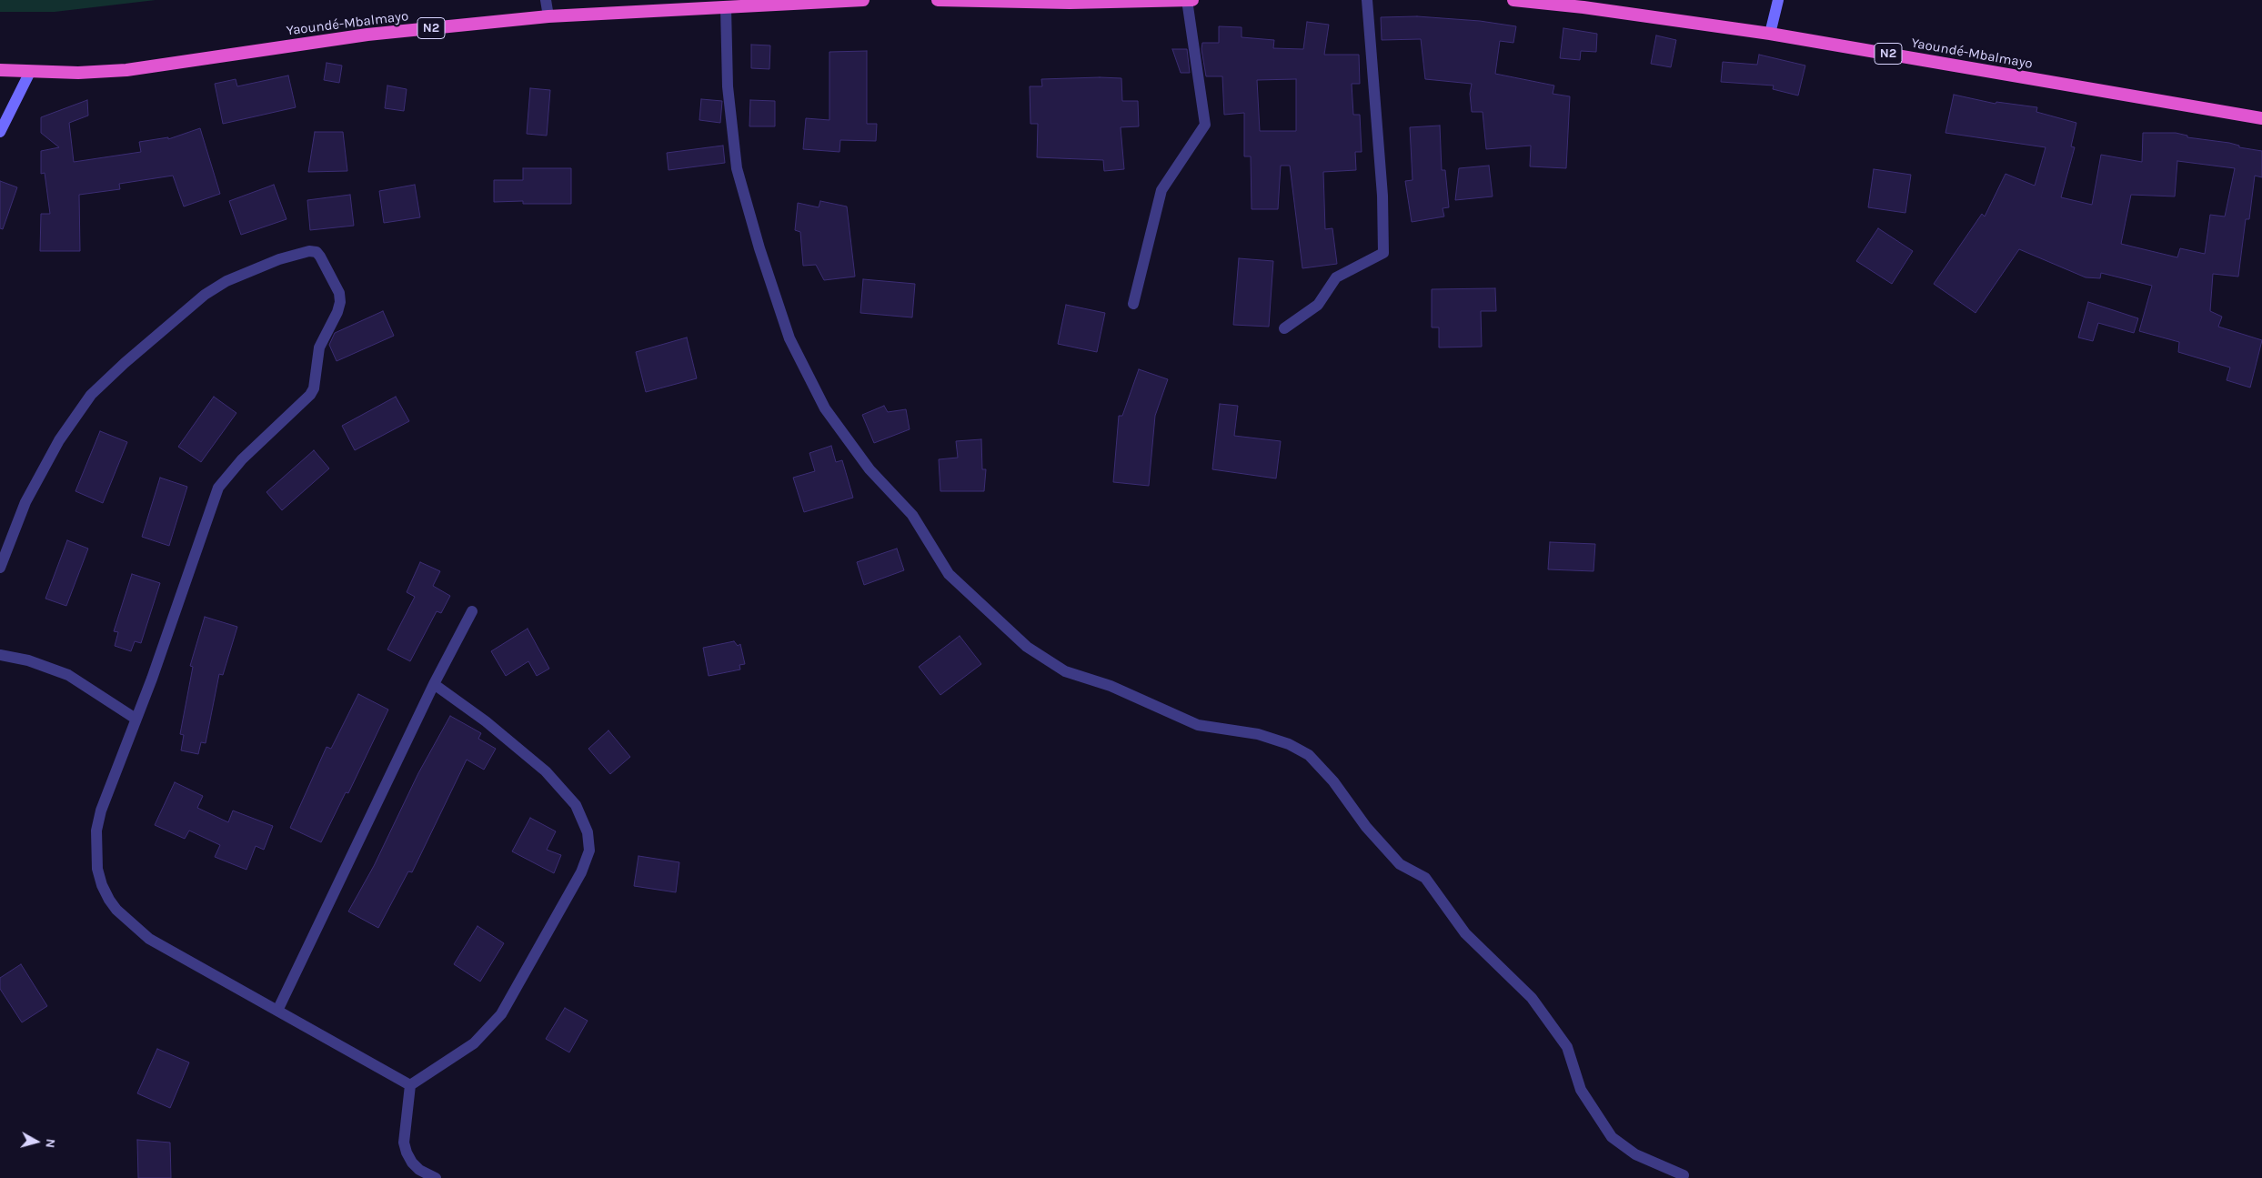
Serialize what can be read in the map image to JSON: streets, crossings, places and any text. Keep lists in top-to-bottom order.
{
  "streets": {
    "highway": ["Yaoundé-Mbalmayo", "N2"]
  },
  "north": "right"
}
